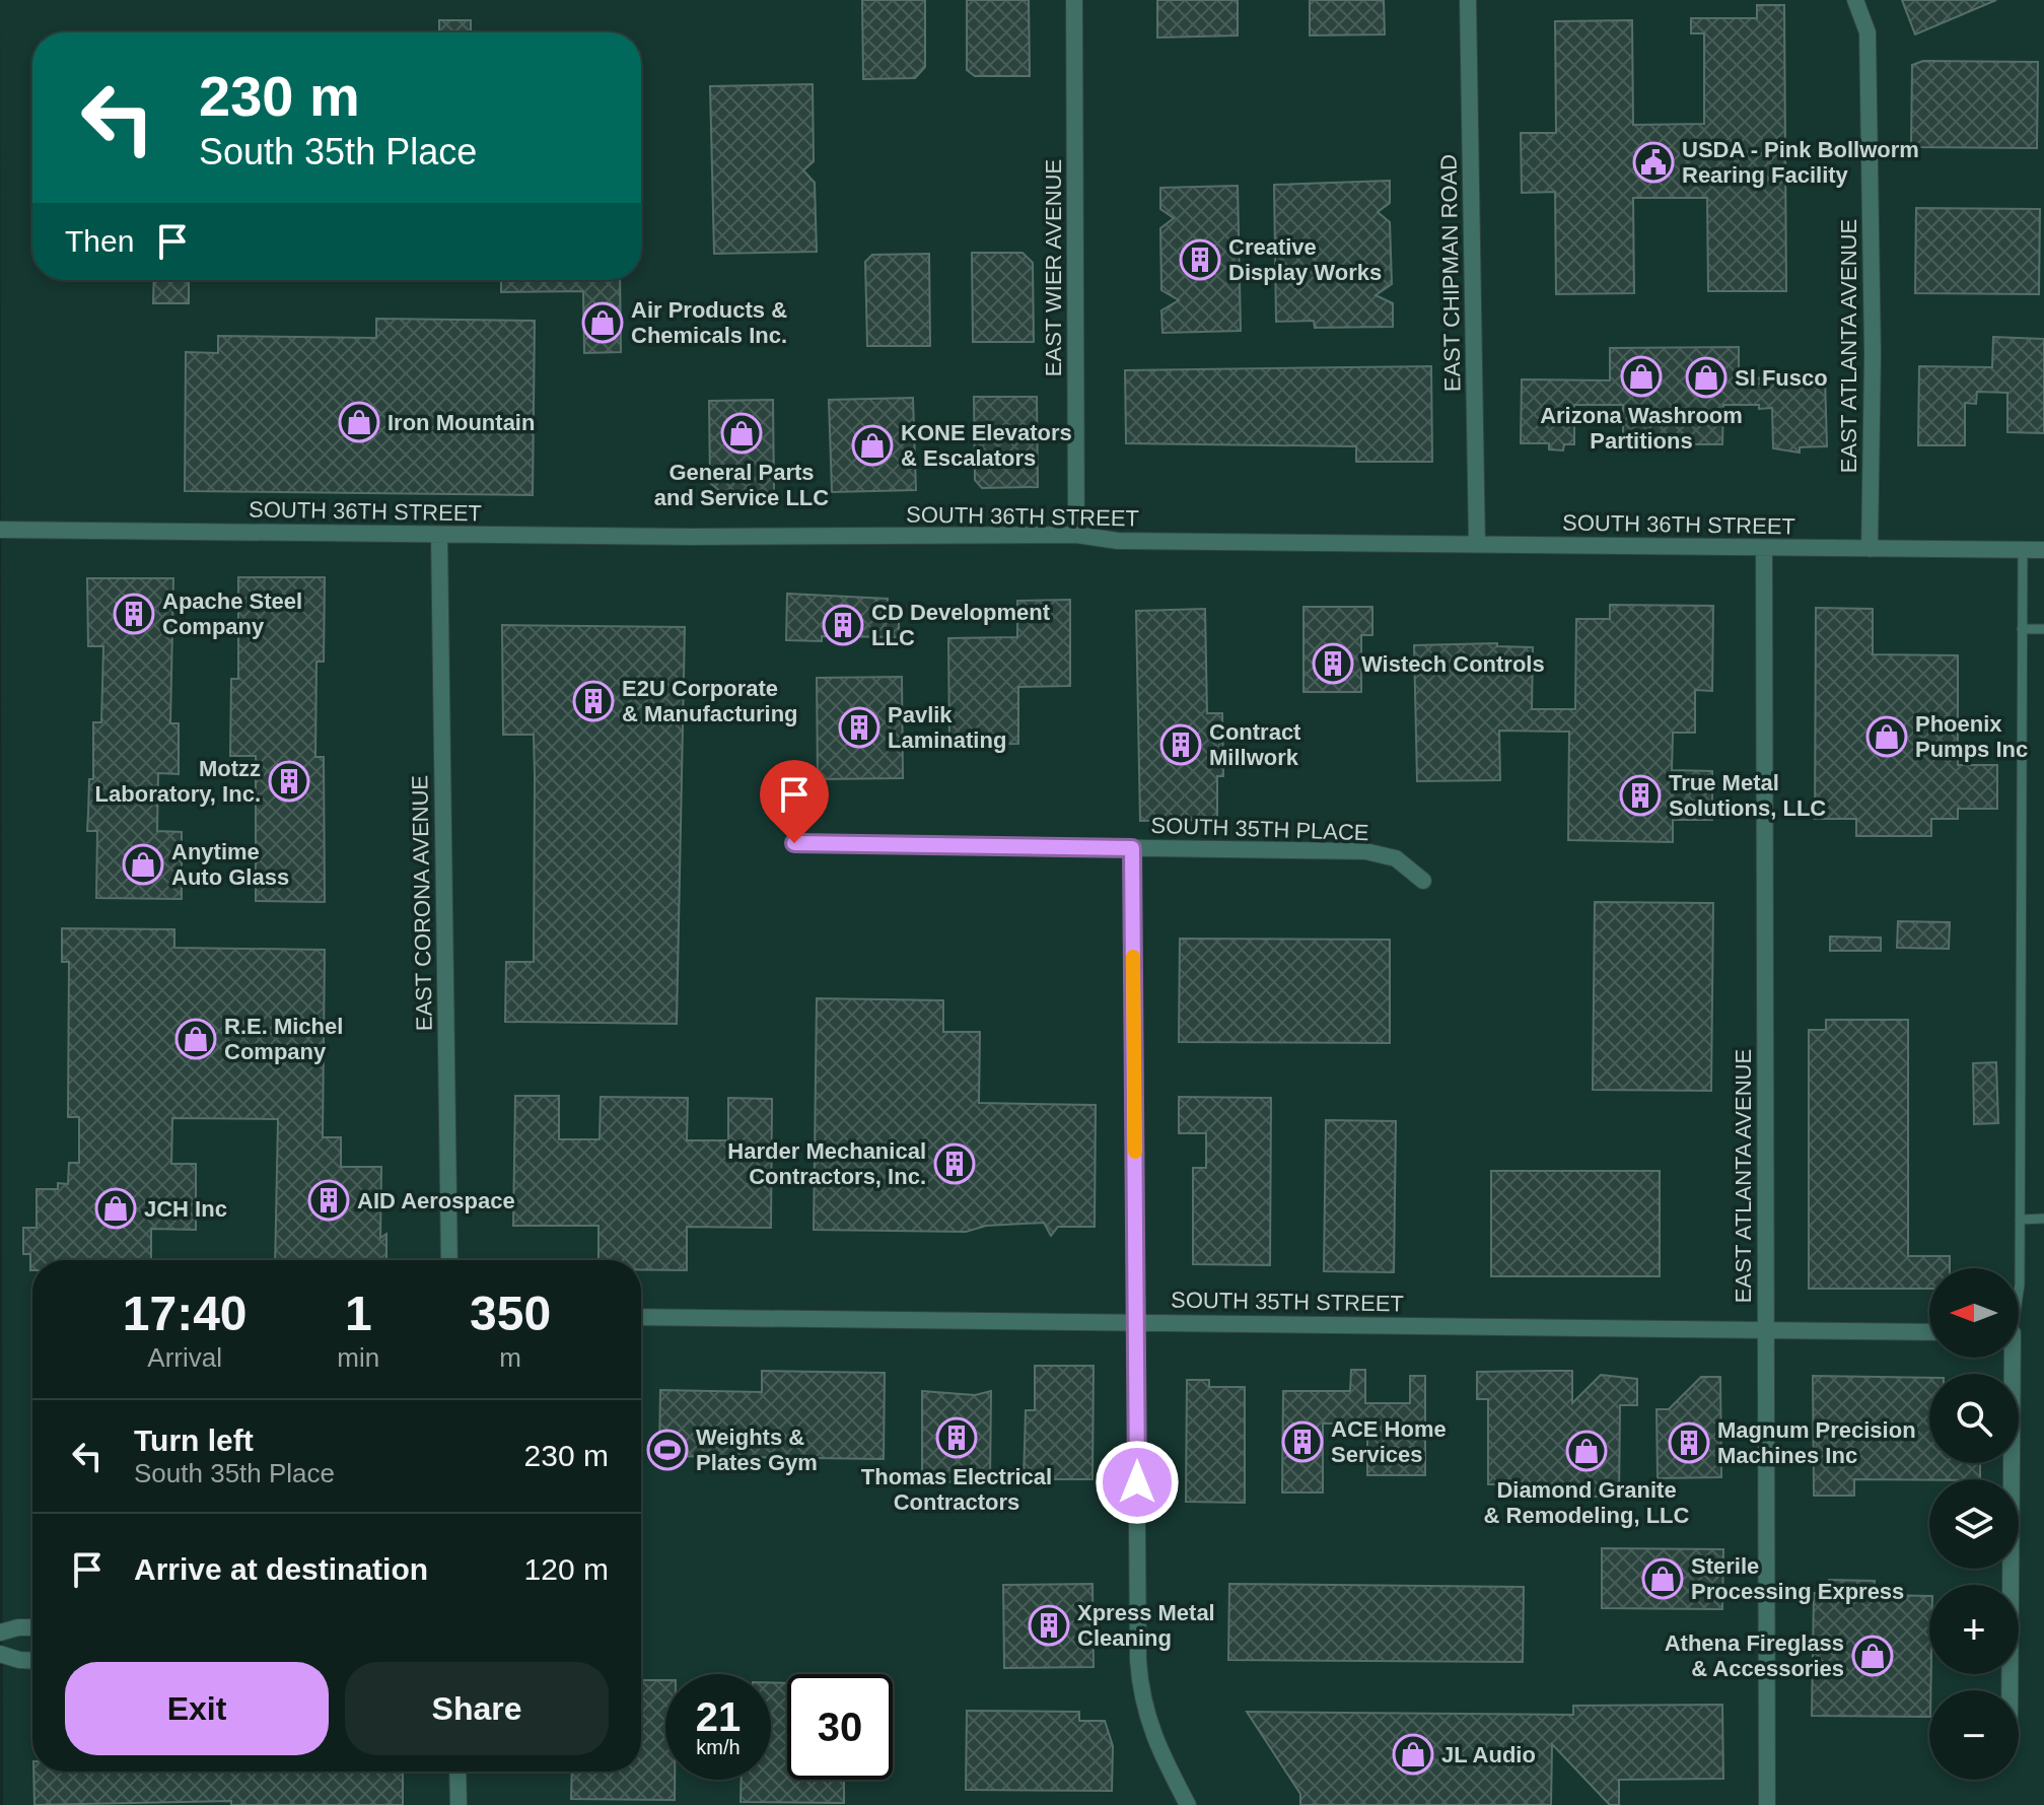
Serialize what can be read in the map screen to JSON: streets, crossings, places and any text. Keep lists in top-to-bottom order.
{
  "streets": {
    "street": [
      "EAST WIER AVENUE",
      "EAST CHIPMAN ROAD",
      "EAST ATLANTA AVENUE",
      "SOUTH 36TH STREET",
      "SOUTH 35TH PLACE",
      "EAST CORONA AVENUE",
      "SOUTH 35TH STREET"
    ]
  },
  "crossings": [
    ["EAST WIER AVENUE", "SOUTH 36TH STREET"],
    ["EAST CHIPMAN ROAD", "SOUTH 36TH STREET"],
    ["EAST ATLANTA AVENUE", "SOUTH 36TH STREET"],
    ["EAST ATLANTA AVENUE", "SOUTH 35TH STREET"],
    ["SOUTH 36TH STREET", "EAST CORONA AVENUE"]
  ],
  "places": {
    "public building": ["USDA - Pink Bollworm Rearing Facility"],
    "building": [
      "Creative Display Works",
      "Apache Steel Company",
      "CD Development LLC",
      "Wistech Controls",
      "E2U Corporate & Manufacturing",
      "Pavlik Laminating",
      "Contract Millwork",
      "Motzz Laboratory, Inc.",
      "True Metal Solutions, LLC",
      "Harder Mechanical Contractors, Inc.",
      "AID Aerospace",
      "Thomas Electrical Contractors",
      "ACE Home Services",
      "Magnum Precision Machines Inc",
      "Xpress Metal Cleaning"
    ],
    "shop": [
      "Air Products & Chemicals Inc.",
      "Arizona Washroom Partitions",
      "Sl Fusco",
      "Iron Mountain",
      "General Parts and Service LLC",
      "KONE Elevators & Escalators",
      "Phoenix Pumps Inc",
      "Anytime Auto Glass",
      "R.E. Michel Company",
      "JCH Inc",
      "Diamond Granite & Remodeling, LLC",
      "Sterile Processing Express",
      "Athena Fireglass & Accessories",
      "JL Audio"
    ],
    "sports": ["Weights & Plates Gym"]
  },
  "north": "left",
  "page": {
    "turn": ["230 m", "South 35th Place"],
    "then": "Then",
    "eta": [
      "17:40",
      "Arrival",
      "1",
      "min",
      "350",
      "m"
    ],
    "map_buttons": ["+", "−"],
    "list": [
      {
        "name": "Turn left",
        "note": "South 35th Place",
        "value": "230 m"
      },
      {
        "name": "Arrive at destination",
        "value": "120 m"
      }
    ],
    "buttons": ["Exit", "Share"],
    "speed": "21 km/h",
    "limit": "30"
  }
}
